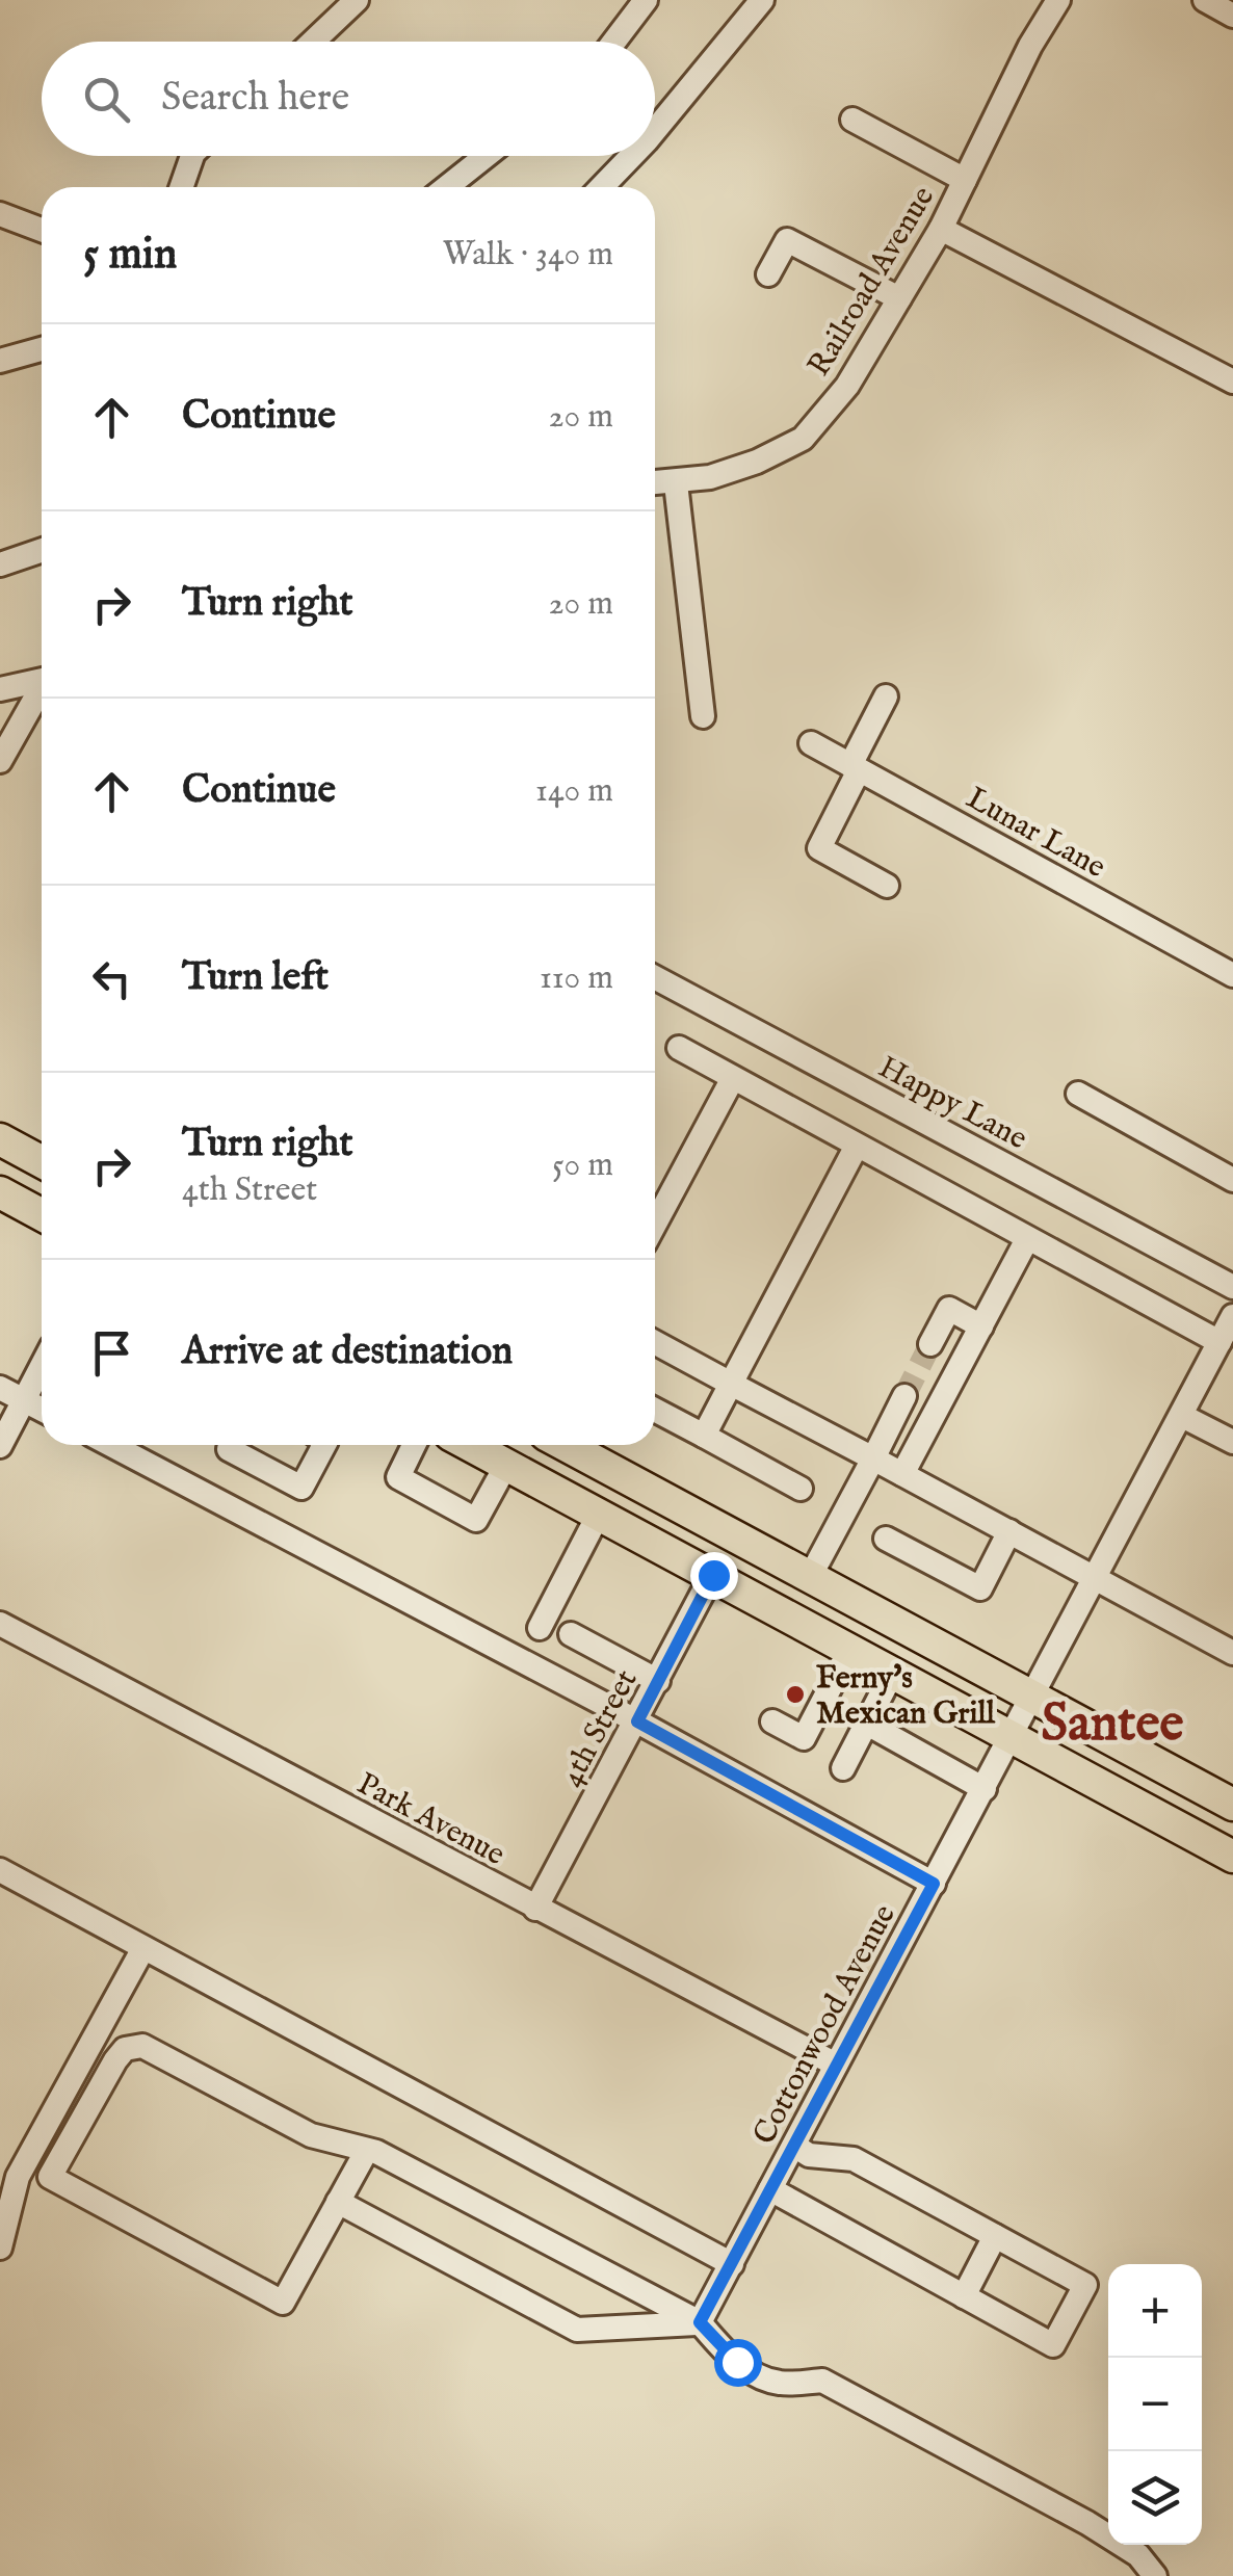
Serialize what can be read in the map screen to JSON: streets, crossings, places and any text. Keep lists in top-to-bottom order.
{
  "streets": {
    "street": [
      "Railroad Avenue",
      "Lunar Lane",
      "Happy Lane",
      "4th Street",
      "Park Avenue",
      "Cottonwood Avenue"
    ]
  },
  "crossings": [
    ["4th Street", "Park Avenue"],
    ["Park Avenue", "Cottonwood Avenue"]
  ],
  "districts": ["Santee"],
  "places": ["Ferny's Mexican Grill"],
  "page": {
    "search": "Search here",
    "heading": ["5 min", "Walk · 340 m"],
    "list": [
      ["Continue", "20 m"],
      ["Turn right", "20 m"],
      ["Continue", "140 m"],
      ["Turn left", "110 m"],
      ["Turn right", "4th Street", "50 m"],
      "Arrive at destination"
    ],
    "map_buttons": ["+", "−"]
  }
}
